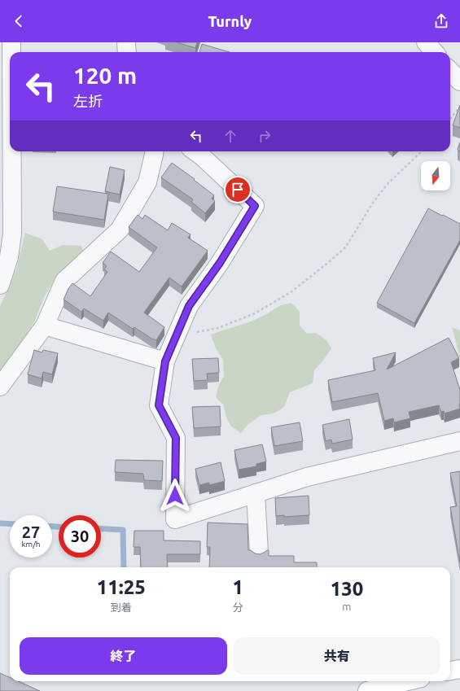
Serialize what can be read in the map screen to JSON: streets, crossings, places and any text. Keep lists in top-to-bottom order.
{
  "north": "bottom",
  "page": {
    "header": "Turnly",
    "turn": ["120 m", "左折"],
    "speed": "27 km/h",
    "limit": "30",
    "eta": [
      "11:25",
      "到着",
      "1",
      "分",
      "130",
      "m"
    ],
    "buttons": ["終了", "共有"]
  }
}
